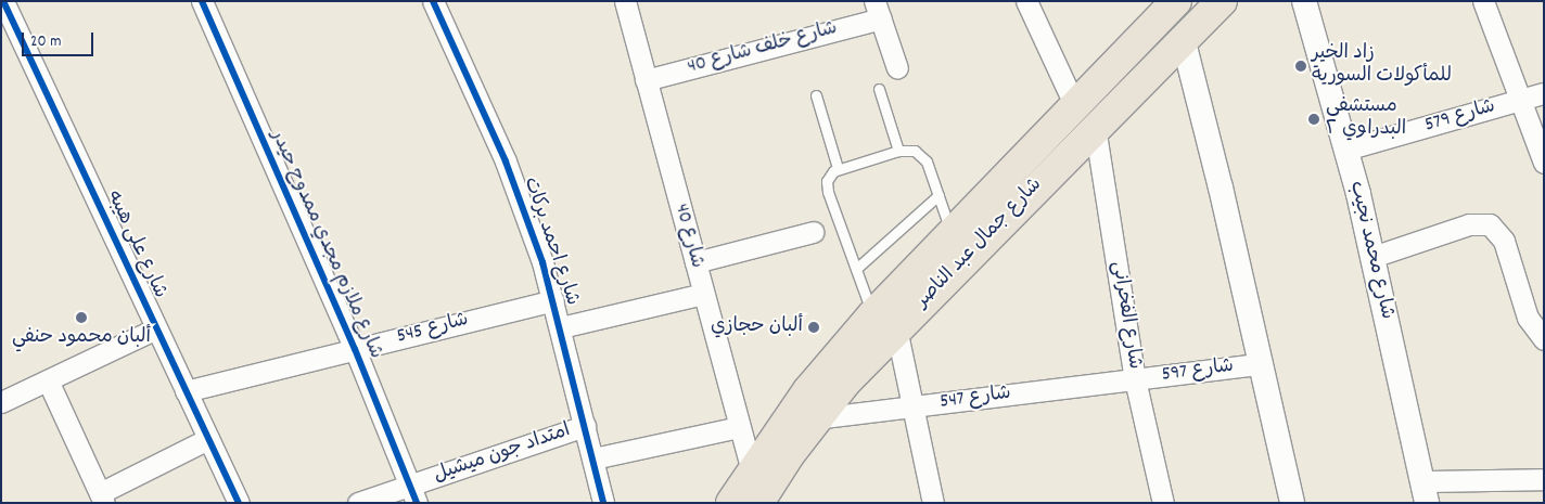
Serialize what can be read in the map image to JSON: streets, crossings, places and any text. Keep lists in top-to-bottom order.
{
  "streets": {
    "main road": ["شارع جمال عبد الناصر"],
    "street": [
      "شارع خلف شارع 40",
      "شارع 579",
      "شارع 40",
      "شارع احمد بركات",
      "شارع على هيبه",
      "شارع ملازم مجدي ممدوح حيدر",
      "شارع محمد نجيب",
      "شارع الفخرانى",
      "شارع 545",
      "شارع 597",
      "شارع 547",
      "امتداد جون ميشيل"
    ]
  },
  "crossings": [
    ["شارع خلف شارع 40", "شارع 40"],
    ["شارع 579", "شارع محمد نجيب"],
    ["شارع 40", "شارع جمال عبد الناصر"],
    ["شارع احمد بركات", "شارع 545"],
    ["شارع احمد بركات", "امتداد جون ميشيل"],
    ["شارع جمال عبد الناصر", "شارع الفخرانى"],
    ["شارع جمال عبد الناصر", "شارع 547"],
    ["شارع على هيبه", "شارع 545"],
    ["شارع ملازم مجدي ممدوح حيدر", "شارع 545"],
    ["شارع ملازم مجدي ممدوح حيدر", "امتداد جون ميشيل"],
    ["شارع الفخرانى", "شارع 597"],
    ["شارع الفخرانى", "شارع 547"],
    ["شارع 597", "شارع 547"]
  ],
  "places": [
    "زاد الخير للمأكولات السورية",
    "مستشفى البدراوي ٢",
    "ألبان محمود حنفي",
    "ألبان حجازي"
  ],
  "scale_bar": "20 m"
}
